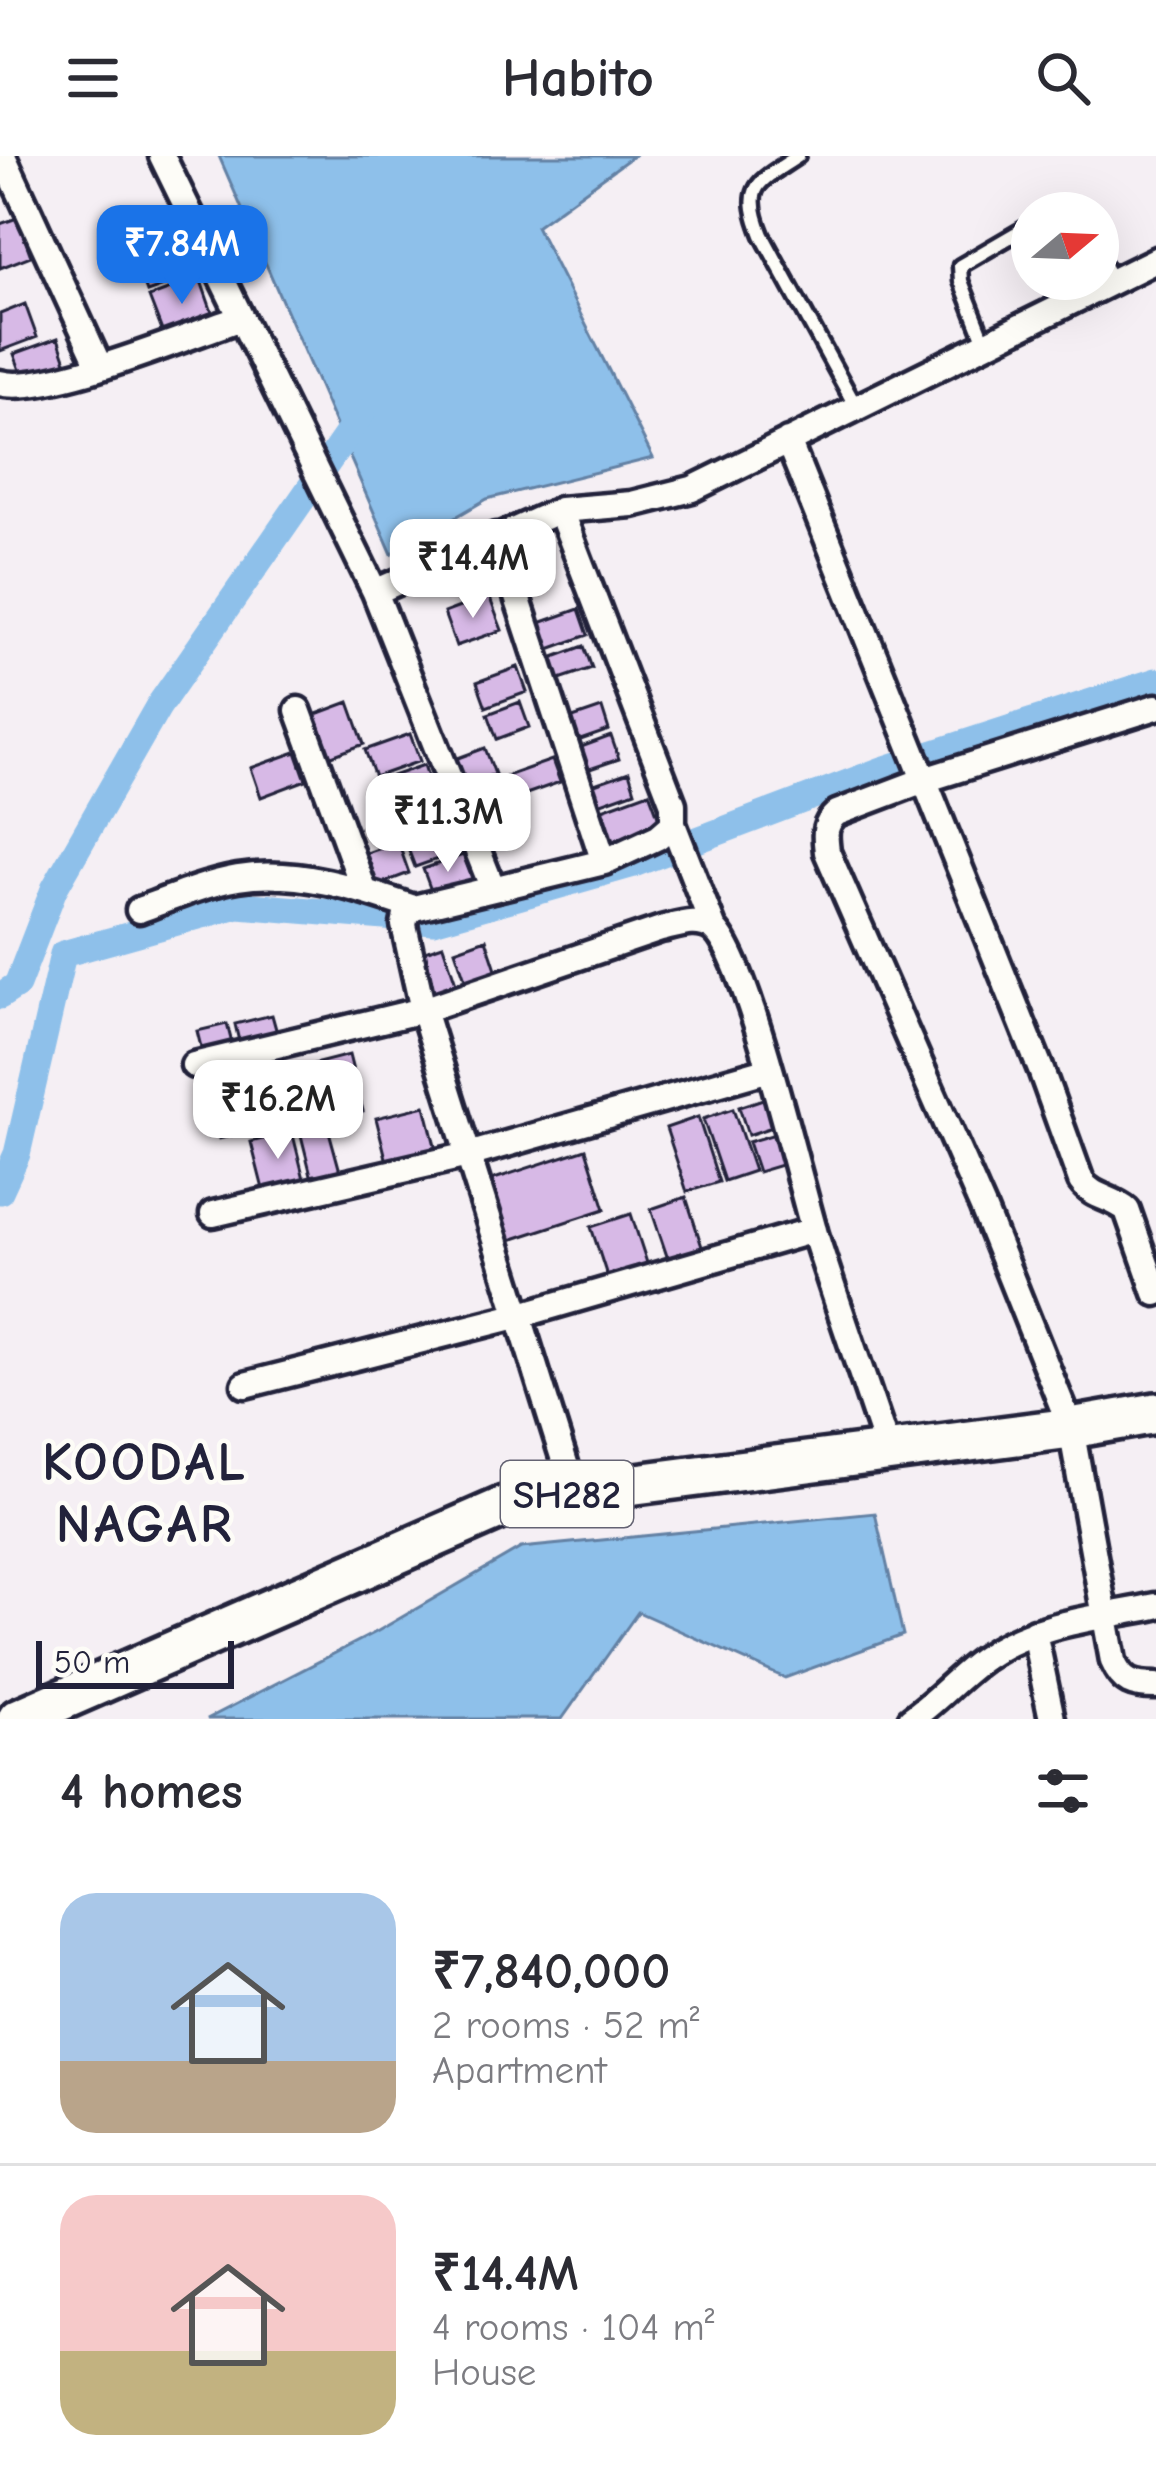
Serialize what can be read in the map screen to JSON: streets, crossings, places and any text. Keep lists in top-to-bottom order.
{
  "streets": {
    "main road": ["SH282"]
  },
  "districts": ["KOODAL NAGAR"],
  "scale_bar": "50 m",
  "north": "right",
  "page": {
    "header": "Habito",
    "price": [
      "₹7.84M",
      "₹14.4M",
      "₹11.3M",
      "₹16.2M"
    ],
    "scale": "50 m",
    "heading": "4 homes",
    "list": [
      {
        "name": "₹7,840,000",
        "note": "2 rooms · 52 m² · Apartment"
      },
      {
        "name": "₹14.4M",
        "note": "4 rooms · 104 m² · House"
      }
    ]
  }
}
